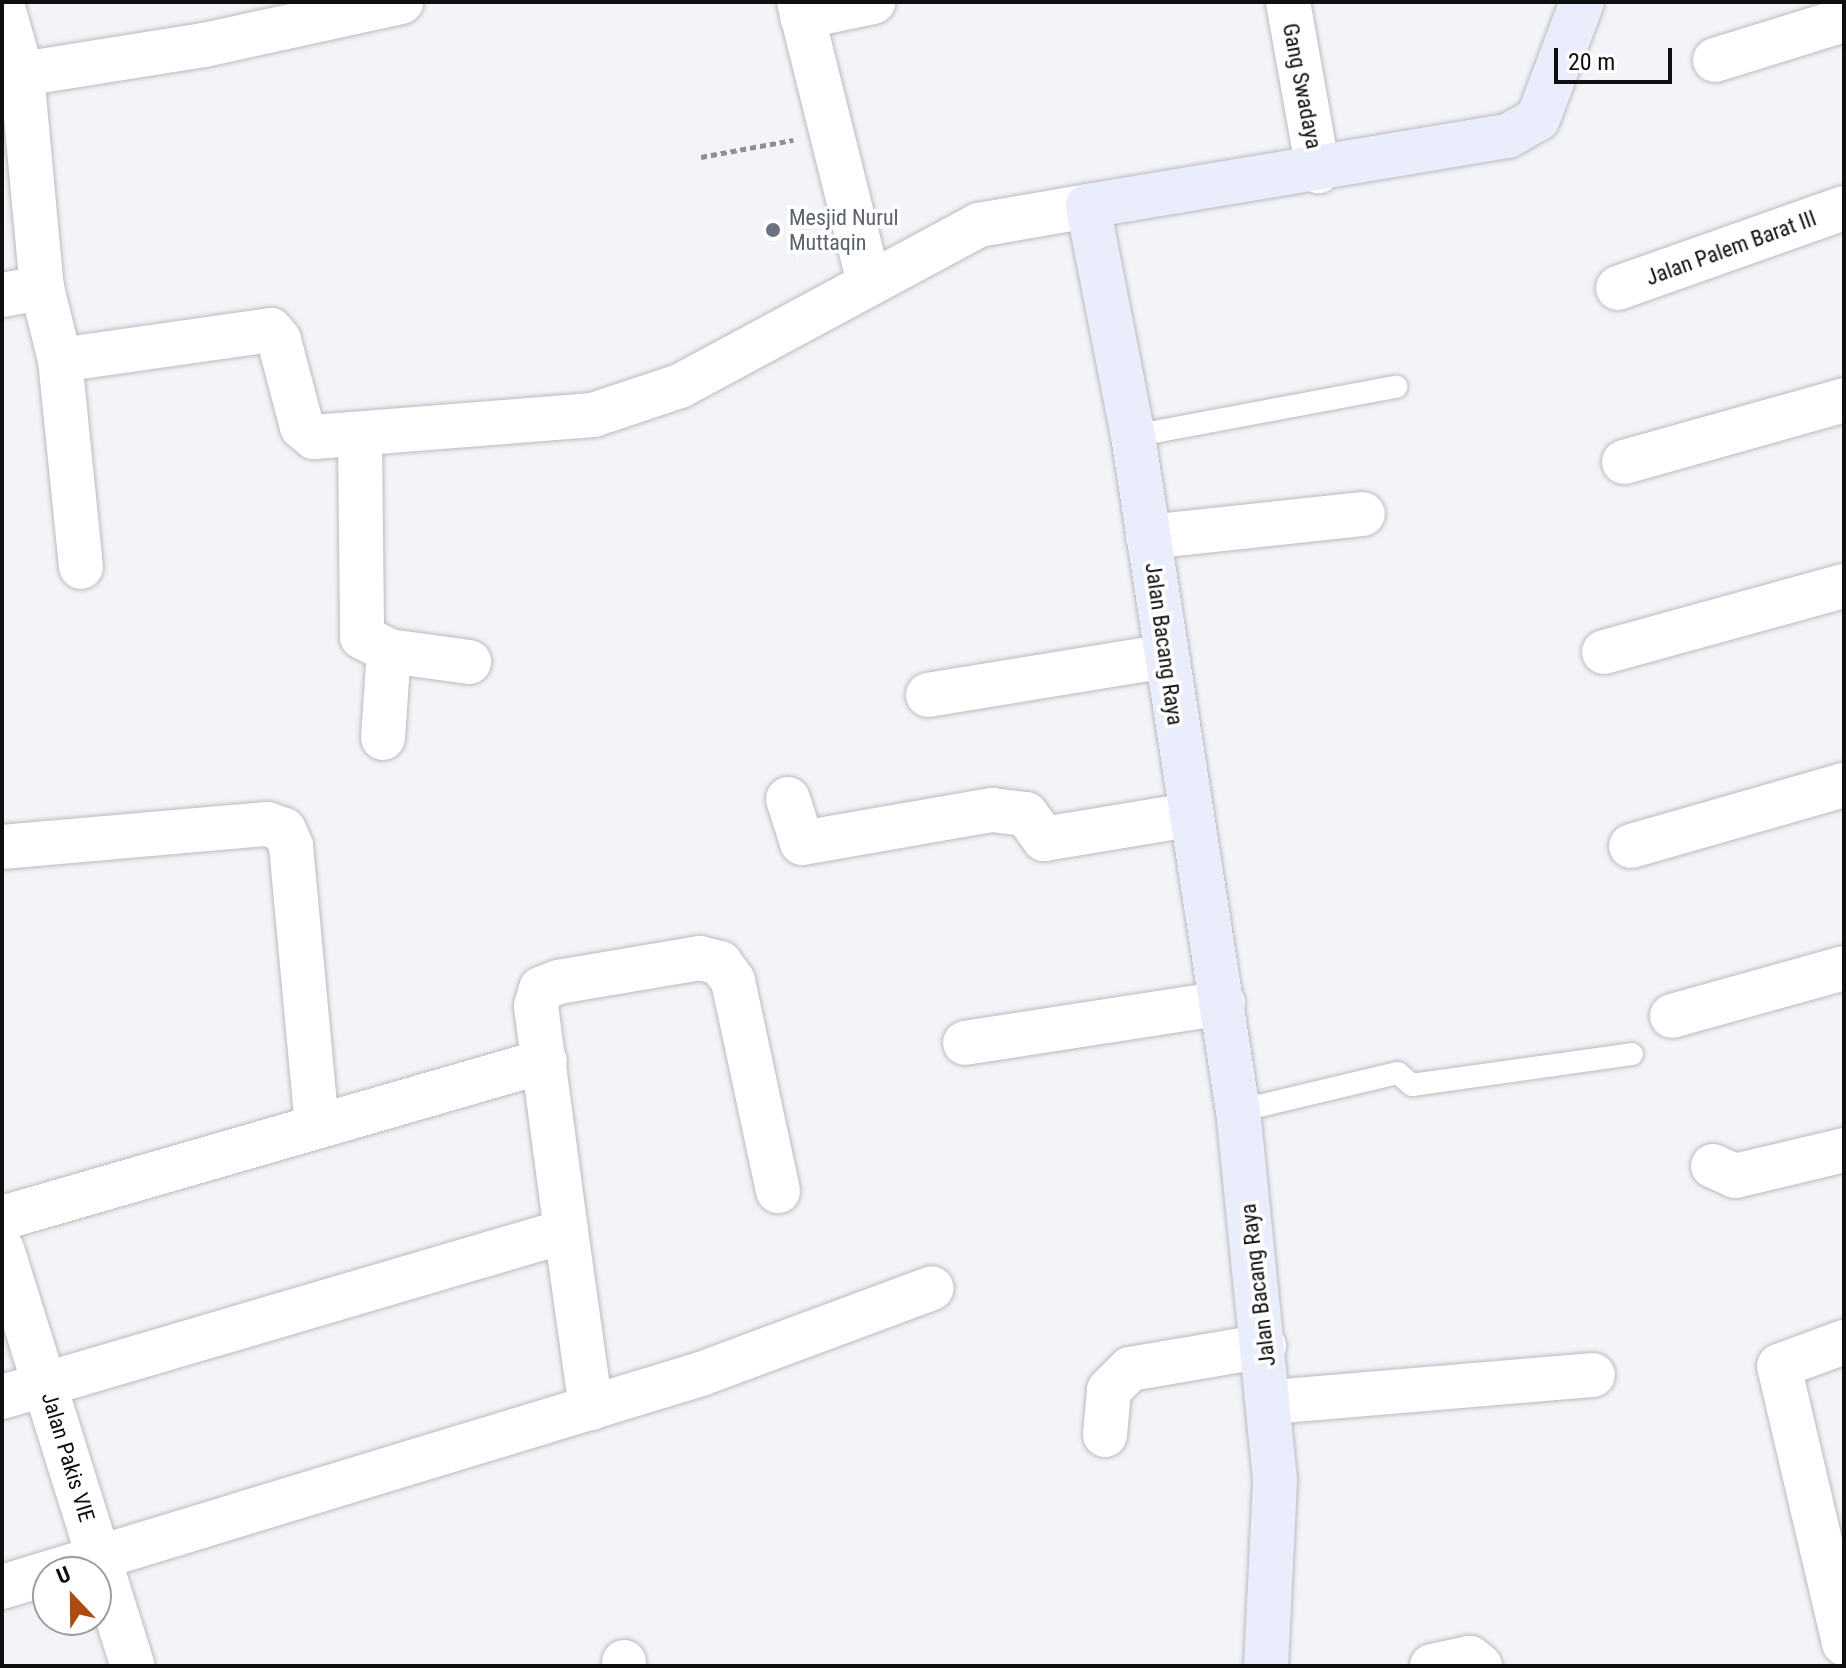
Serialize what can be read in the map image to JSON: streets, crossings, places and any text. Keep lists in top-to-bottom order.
{
  "streets": {
    "street": [
      "Gang Swadaya",
      "Jalan Palem Barat III",
      "Jalan Bacang Raya",
      "Jalan Pakis VIE"
    ]
  },
  "places": ["Mesjid Nurul Muttaqin"],
  "scale_bar": "20 m",
  "north": "top"
}
